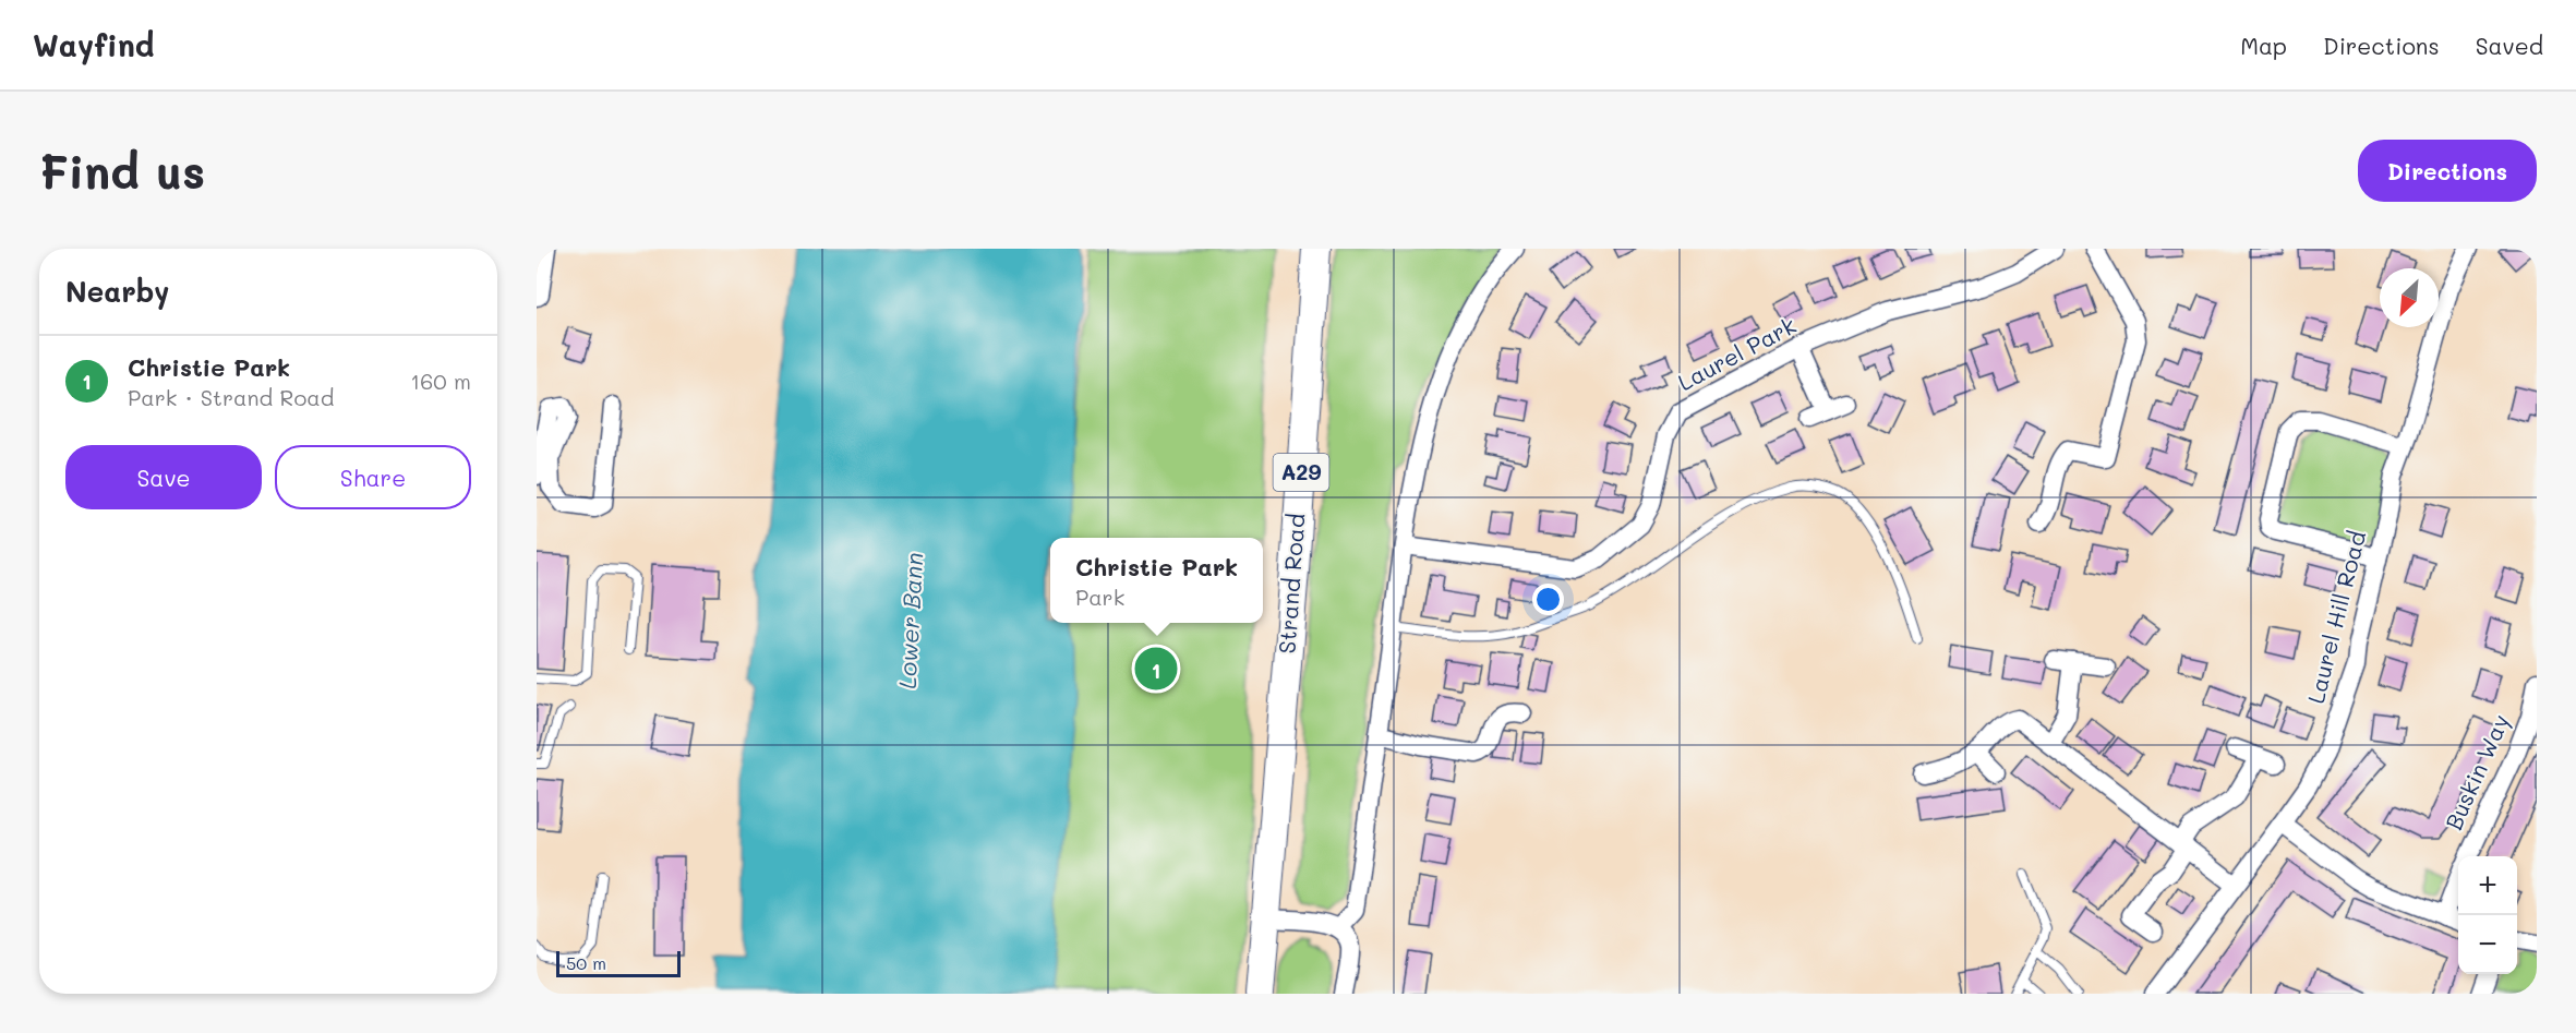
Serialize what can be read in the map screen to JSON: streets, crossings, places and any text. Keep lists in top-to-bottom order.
{
  "streets": {
    "main road": ["A29", "Strand Road"],
    "street": ["Laurel Park", "Laurel Hill Road", "Buskin Way"]
  },
  "water": ["Lower Bann"],
  "scale_bar": "50 m",
  "north": "bottom left",
  "page": {
    "header": "Wayfind",
    "nav": ["Map", "Directions", "Saved"],
    "buttons": [
      "Directions",
      ["Save", "Share"]
    ],
    "title": "Find us",
    "heading": "Nearby",
    "list": [
      {
        "mark": "1",
        "name": "Christie Park",
        "note": "Park · Strand Road",
        "value": "160 m"
      }
    ],
    "popup": ["Christie Park", "Park"],
    "pins": "1",
    "map_buttons": ["+", "−"],
    "scale": "50 m"
  }
}
